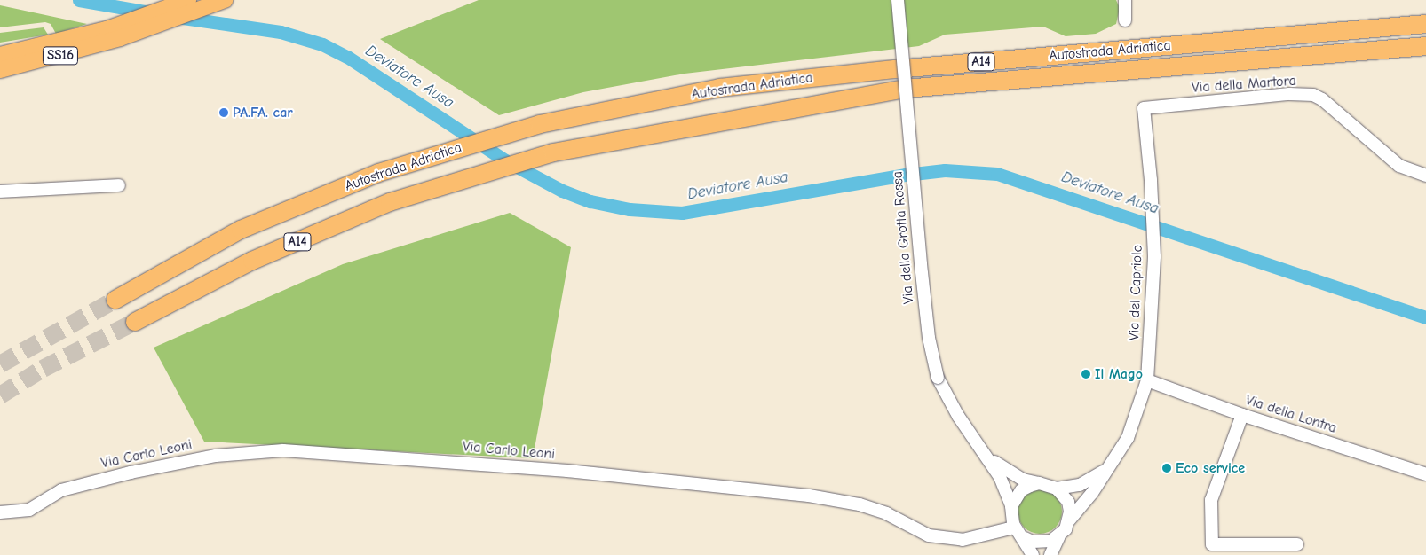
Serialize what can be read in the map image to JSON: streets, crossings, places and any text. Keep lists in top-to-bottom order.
{
  "streets": {
    "highway": ["Autostrada Adriatica", "A14"],
    "main road": ["SS16"],
    "street": [
      "Via della Martora",
      "Via della Grotta Rossa",
      "Via del Capriolo",
      "Via della Lontra",
      "Via Carlo Leoni"
    ]
  },
  "crossings": [
    ["Via della Martora", "Via del Capriolo"],
    ["Via della Grotta Rossa", "Via del Capriolo"],
    ["Via della Grotta Rossa", "Via Carlo Leoni"],
    ["Via del Capriolo", "Via della Lontra"],
    ["Via del Capriolo", "Via Carlo Leoni"]
  ],
  "water": ["Deviatore Ausa"],
  "places": ["PA.FA. car", "Il Mago", "Eco service"]
}
